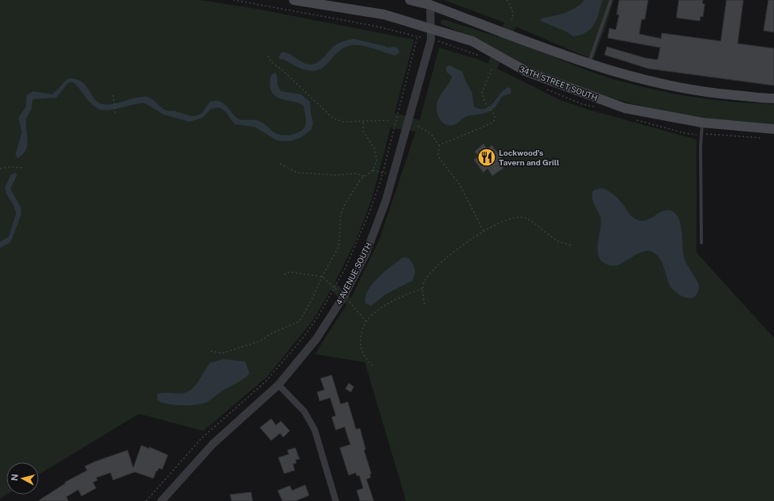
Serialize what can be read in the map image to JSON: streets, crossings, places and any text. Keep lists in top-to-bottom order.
{
  "streets": {
    "main road": ["34TH STREET SOUTH"],
    "street": ["4 AVENUE SOUTH"]
  },
  "crossings": [
    ["34TH STREET SOUTH", "4 AVENUE SOUTH"]
  ],
  "places": {
    "restaurant": ["Lockwood's Tavern and Grill"]
  },
  "north": "left"
}
